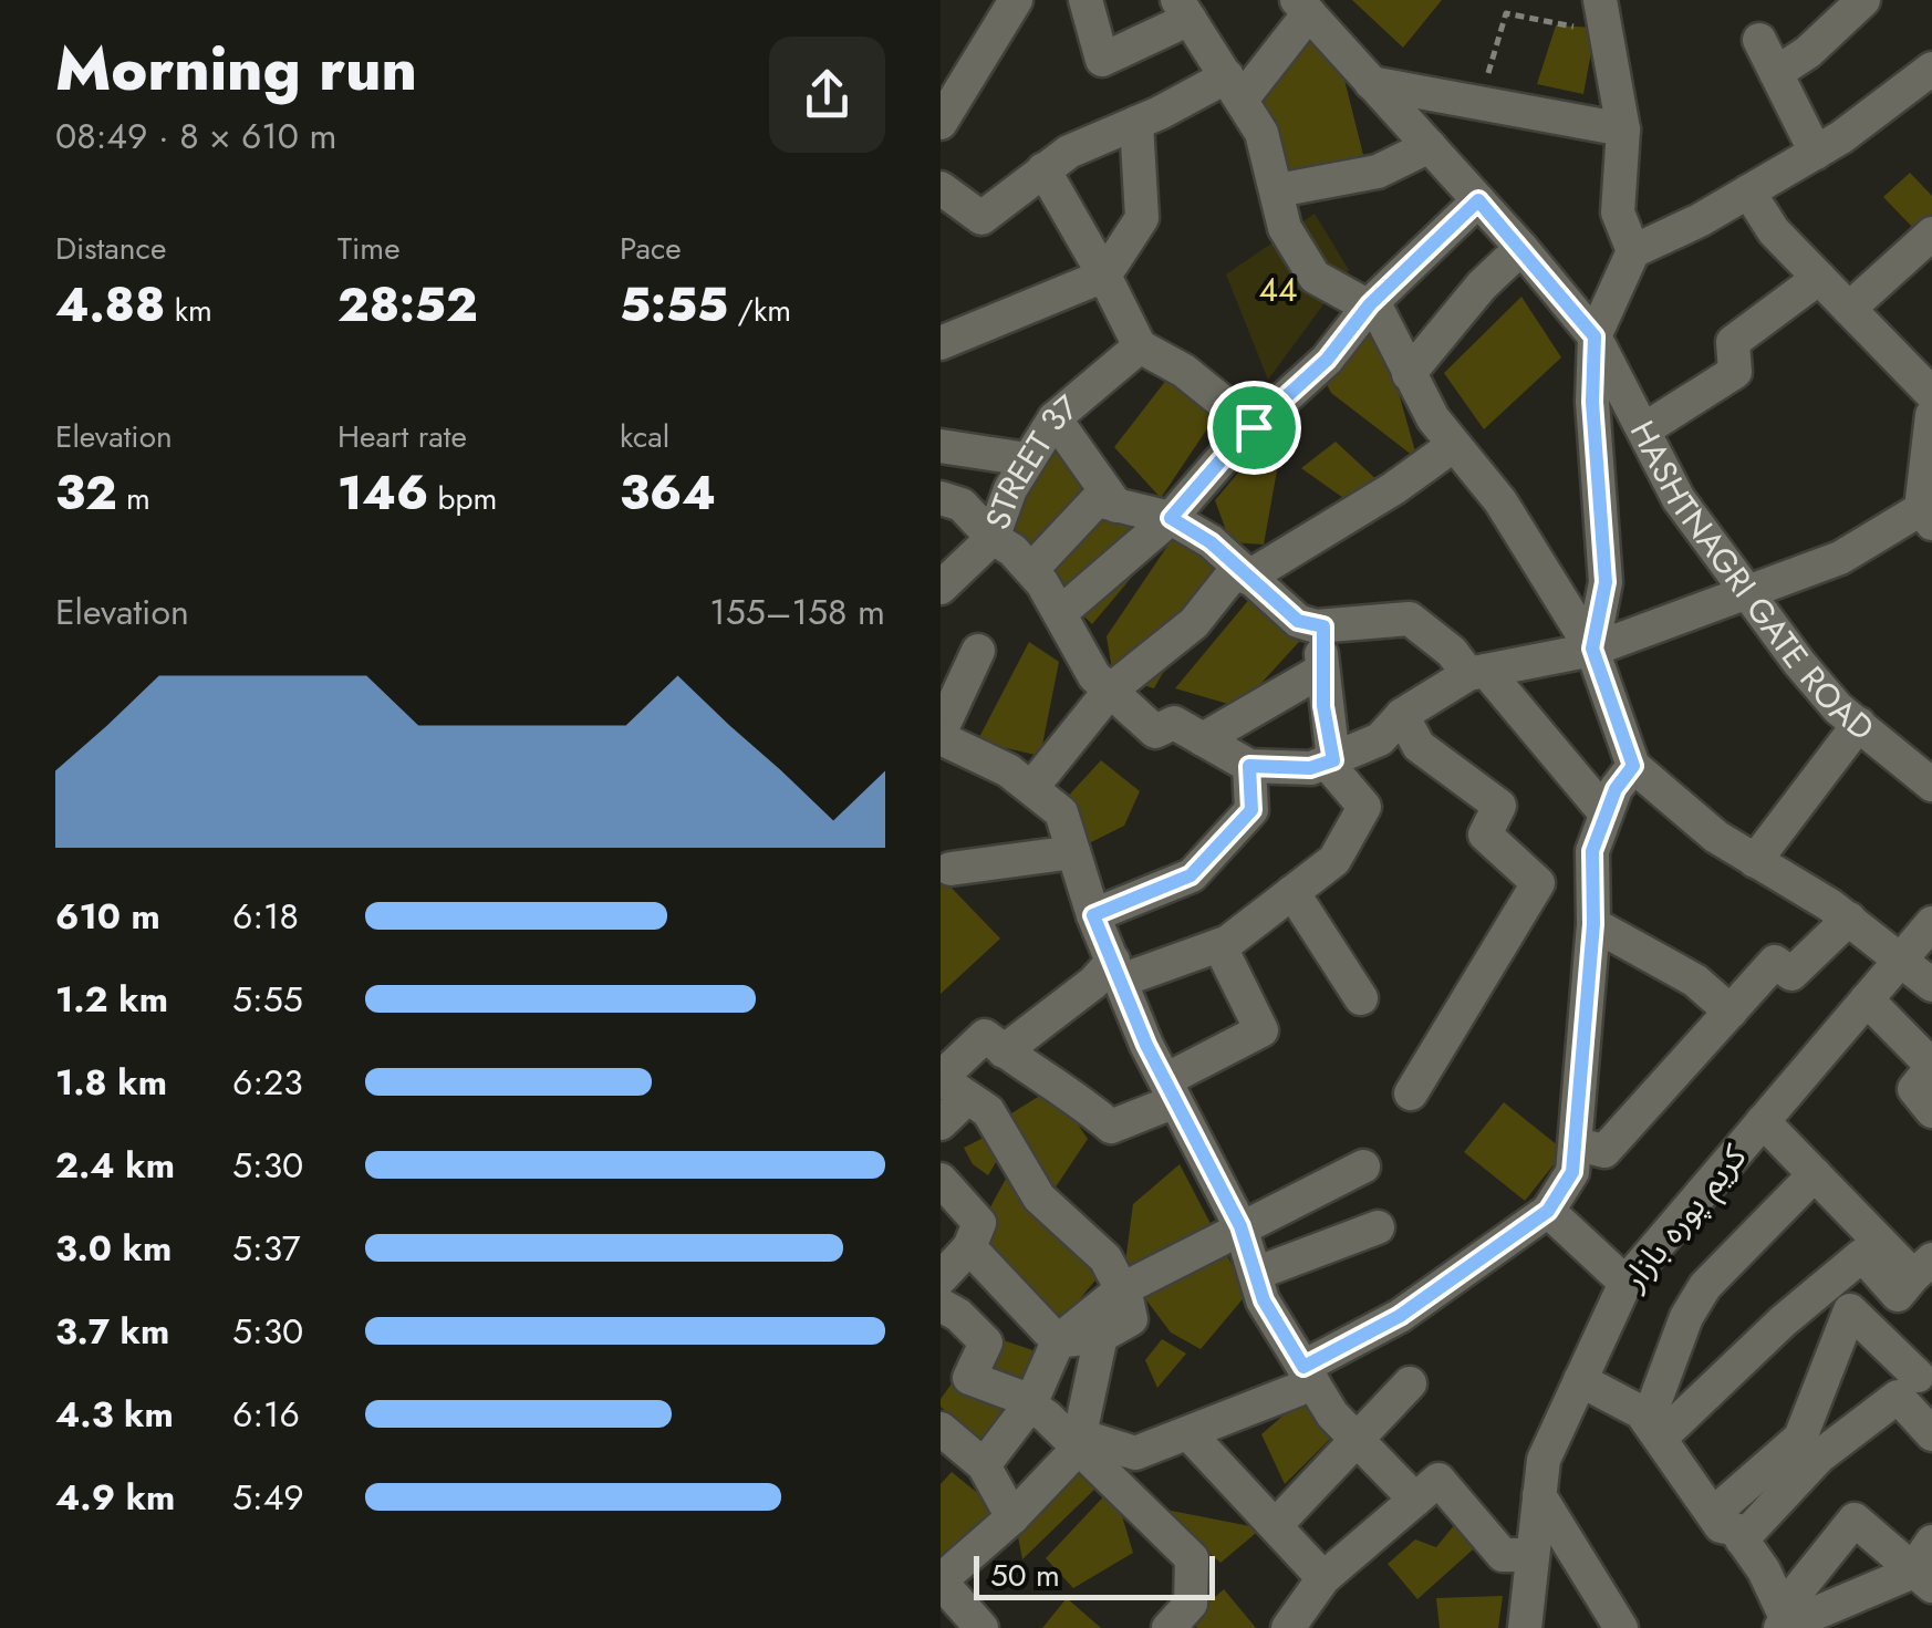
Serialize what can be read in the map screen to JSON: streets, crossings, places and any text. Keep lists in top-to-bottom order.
{
  "streets": {
    "street": ["STREET 37", "HASHTNAGRI GATE ROAD", "کریم پورہ بازار"]
  },
  "parks": ["44"],
  "scale_bar": "50 m",
  "page": {
    "heading": ["Morning run", "08:49 · 8 × 610 m"],
    "stats": [
      ["Distance", "4.88 km"],
      ["Time", "28:52"],
      ["Pace", "5:55 /km"],
      ["Elevation", "32 m"],
      ["Heart rate", "146 bpm"],
      ["kcal", "364"]
    ],
    "chart": ["Elevation", "155–158 m"],
    "list": [
      {
        "name": "610 m",
        "note": "6:18"
      },
      {
        "name": "1.2 km",
        "note": "5:55"
      },
      {
        "name": "1.8 km",
        "note": "6:23"
      },
      {
        "name": "2.4 km",
        "note": "5:30"
      },
      {
        "name": "3.0 km",
        "note": "5:37"
      },
      {
        "name": "3.7 km",
        "note": "5:30"
      },
      {
        "name": "4.3 km",
        "note": "6:16"
      },
      {
        "name": "4.9 km",
        "note": "5:49"
      }
    ],
    "scale": "50 m"
  }
}
